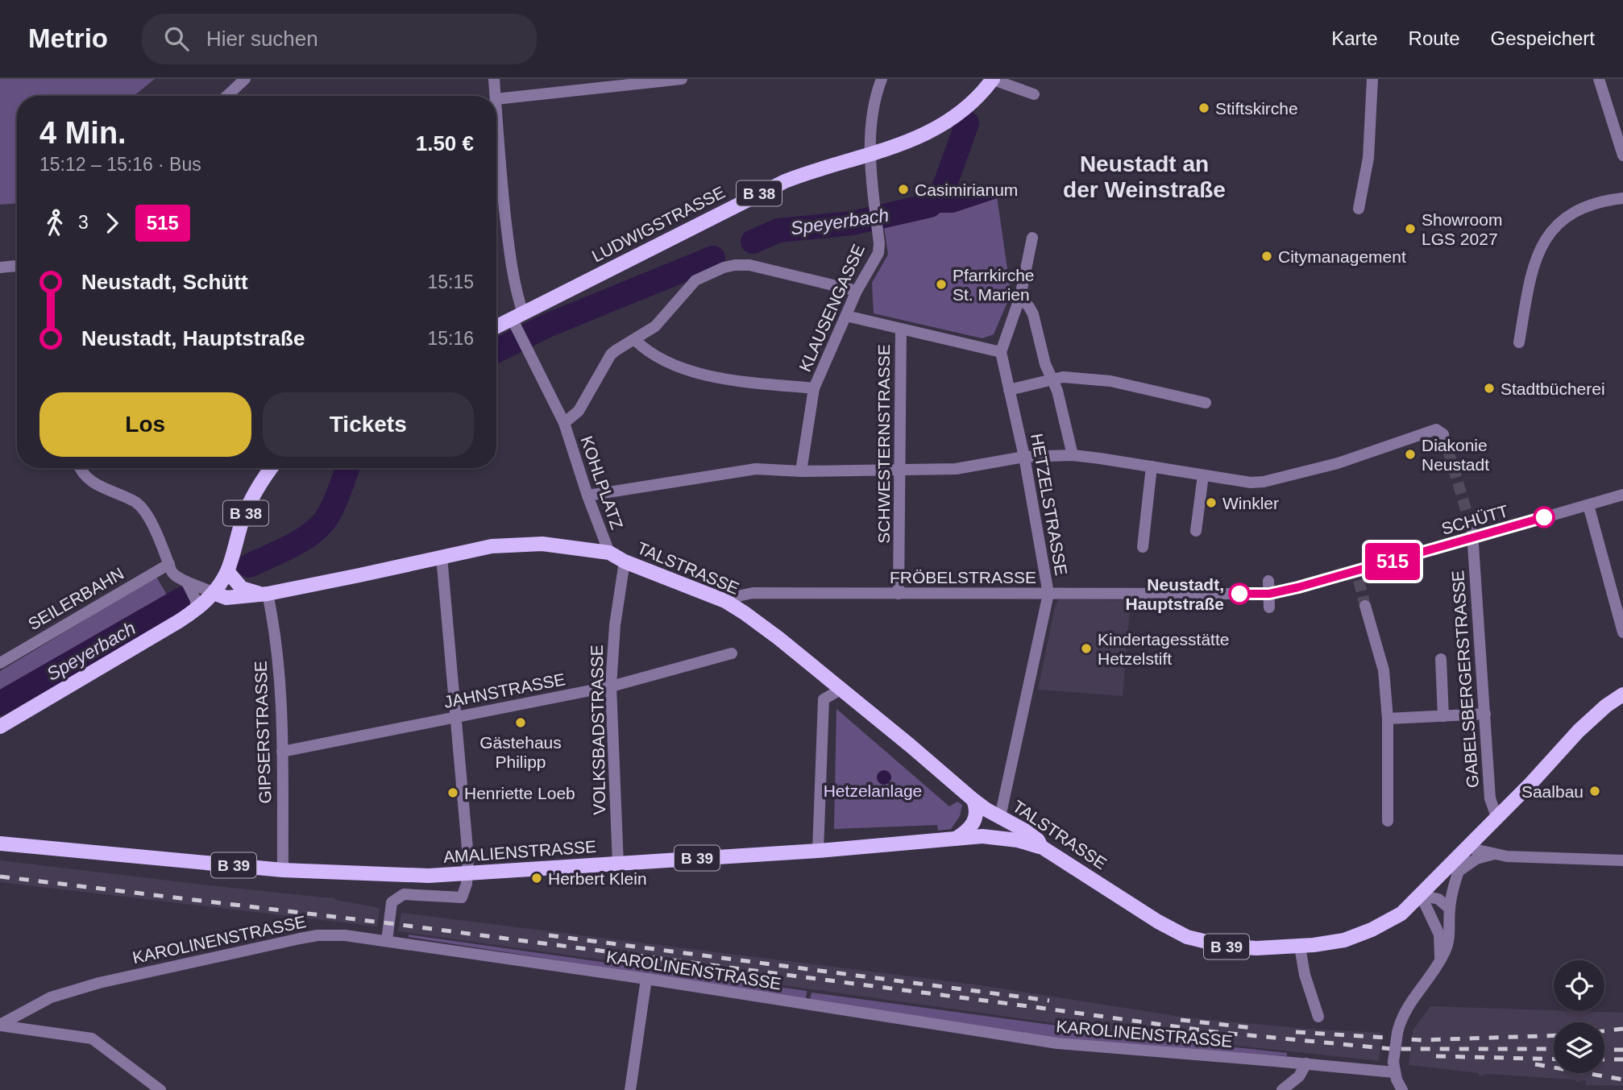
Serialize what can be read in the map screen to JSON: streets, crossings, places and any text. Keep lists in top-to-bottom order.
{
  "streets": {
    "main road": [
      "B 38",
      "LUDWIGSTRASSE",
      "TALSTRASSE",
      "AMALIENSTRASSE",
      "B 39"
    ],
    "street": [
      "KLAUSENGASSE",
      "SCHWESTERNSTRASSE",
      "KOHLPLATZ",
      "HETZELSTRASSE",
      "SCHÜTT",
      "FRÖBELSTRASSE",
      "SEILERBAHN",
      "GABELSBERGERSTRASSE",
      "JAHNSTRASSE",
      "VOLKSBADSTRASSE",
      "GIPSERSTRASSE",
      "KAROLINENSTRASSE"
    ]
  },
  "crossings": [
    ["LUDWIGSTRASSE", "KLAUSENGASSE"],
    ["LUDWIGSTRASSE", "KOHLPLATZ"],
    ["KLAUSENGASSE", "KOHLPLATZ"],
    ["SCHWESTERNSTRASSE", "FRÖBELSTRASSE"],
    ["KOHLPLATZ", "TALSTRASSE"],
    ["HETZELSTRASSE", "TALSTRASSE"],
    ["HETZELSTRASSE", "FRÖBELSTRASSE"],
    ["SCHÜTT", "FRÖBELSTRASSE"],
    ["SCHÜTT", "GABELSBERGERSTRASSE"],
    ["TALSTRASSE", "FRÖBELSTRASSE"],
    ["TALSTRASSE", "VOLKSBADSTRASSE"],
    ["TALSTRASSE", "GIPSERSTRASSE"],
    ["TALSTRASSE", "AMALIENSTRASSE"],
    ["TALSTRASSE", "B 39"],
    ["GABELSBERGERSTRASSE", "B 39"],
    ["JAHNSTRASSE", "VOLKSBADSTRASSE"],
    ["JAHNSTRASSE", "GIPSERSTRASSE"],
    ["VOLKSBADSTRASSE", "AMALIENSTRASSE"],
    ["GIPSERSTRASSE", "AMALIENSTRASSE"]
  ],
  "districts": ["Neustadt an der Weinstraße"],
  "water": ["Speyerbach"],
  "parks": ["Hetzelanlage"],
  "places": [
    "Stiftskirche",
    "Casimirianum",
    "Showroom LGS 2027",
    "Citymanagement",
    "Pfarrkirche St. Marien",
    "Stadtbücherei",
    "Diakonie Neustadt",
    "Winkler",
    "Neustadt, Hauptstraße",
    "Kindertagesstätte Hetzelstift",
    "Gästehaus Philipp",
    "Saalbau",
    "Henriette Loeb",
    "Herbert Klein"
  ],
  "lines": ["bus line 515"],
  "page": {
    "header": "Metrio",
    "search": "Hier suchen",
    "nav": ["Karte", "Route", "Gespeichert"],
    "on_map": "515",
    "heading": ["4 Min.", "15:12 – 15:16 · Bus", "1.50 €"],
    "legs": ["3", "515"],
    "list": [
      {
        "name": "Neustadt, Schütt",
        "value": "15:15"
      },
      {
        "name": "Neustadt, Hauptstraße",
        "value": "15:16"
      }
    ],
    "buttons": ["Los", "Tickets"]
  }
}
